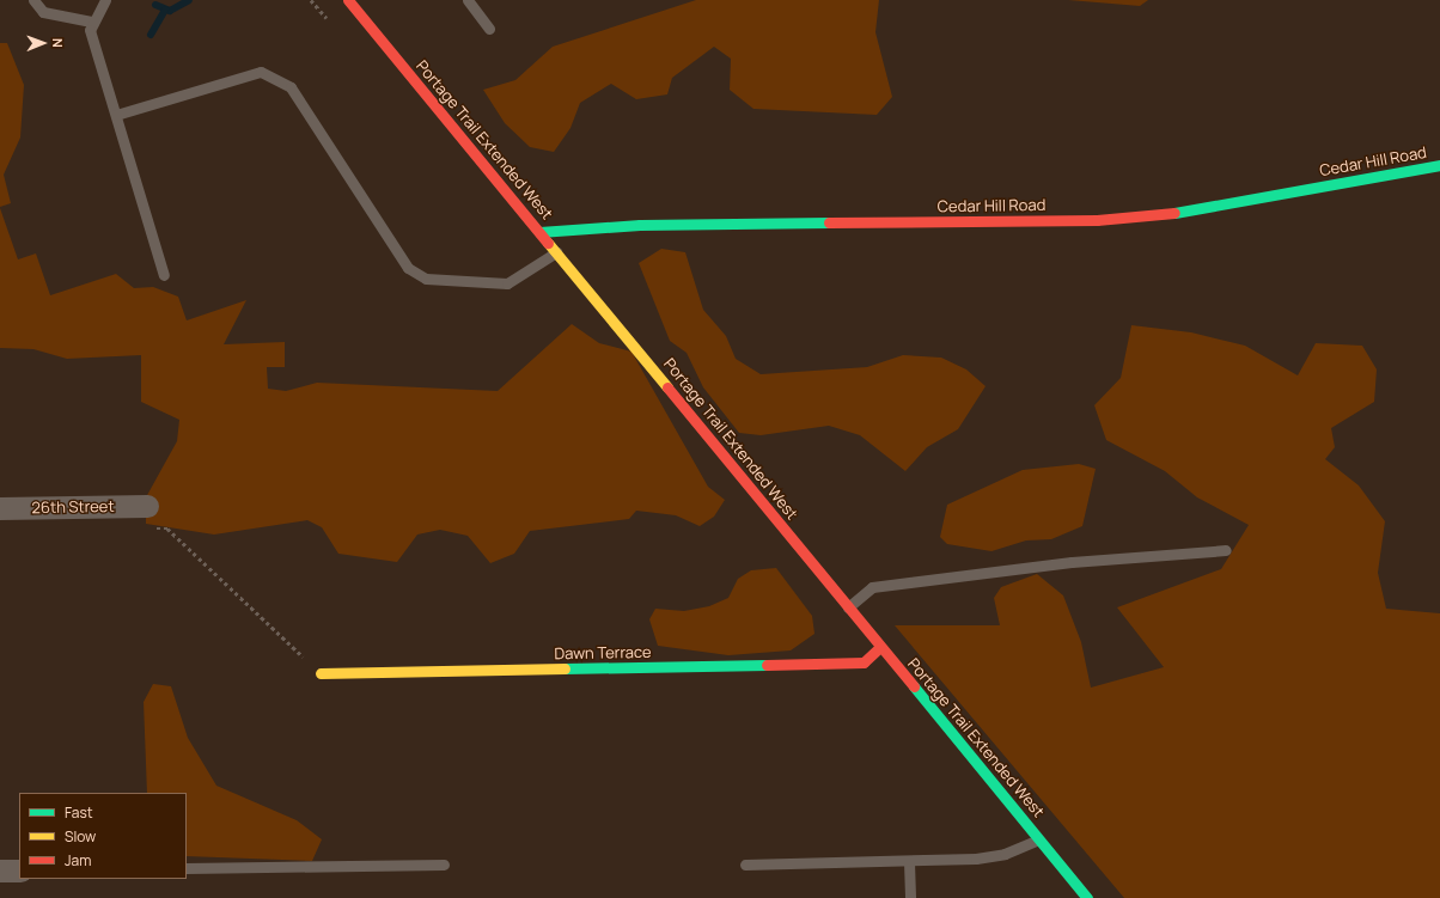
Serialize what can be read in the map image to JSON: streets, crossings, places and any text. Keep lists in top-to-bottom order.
{
  "streets": {
    "street": [
      "Portage Trail Extended West",
      "Cedar Hill Road",
      "26th Street",
      "Dawn Terrace"
    ]
  },
  "crossings": [
    ["Portage Trail Extended West", "Cedar Hill Road"],
    ["Portage Trail Extended West", "Dawn Terrace"]
  ],
  "legend": ["Fast", "Slow", "Jam"],
  "north": "right"
}
